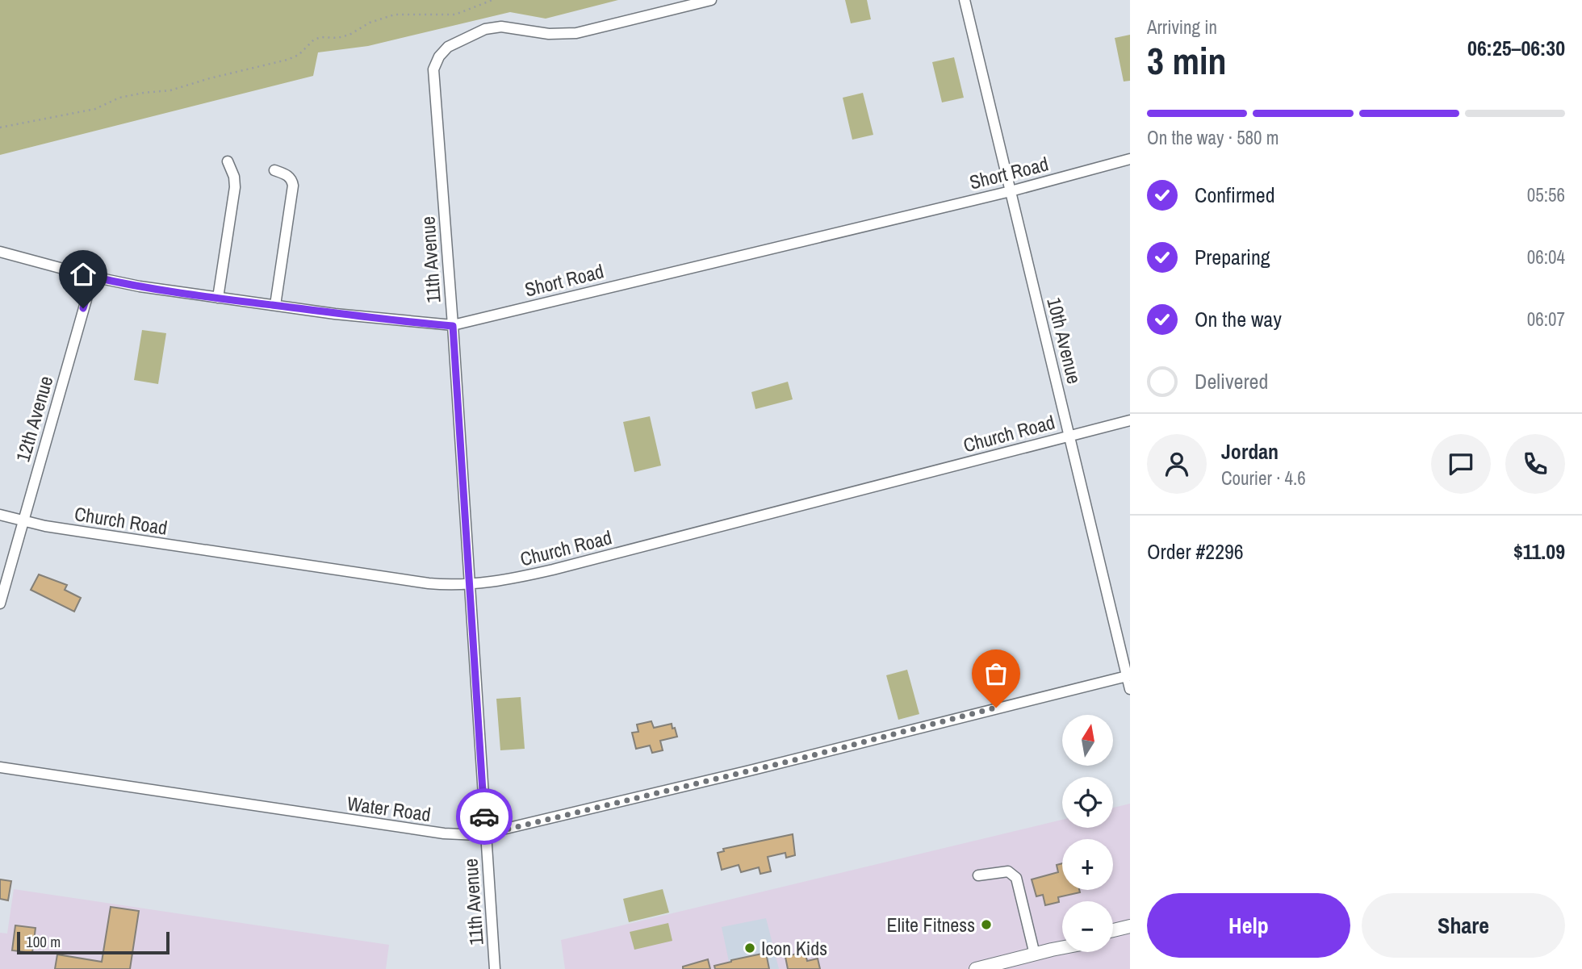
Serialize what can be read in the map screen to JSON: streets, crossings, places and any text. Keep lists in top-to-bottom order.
{
  "streets": {
    "street": [
      "Short Road",
      "11th Avenue",
      "10th Avenue",
      "12th Avenue",
      "Church Road",
      "Water Road"
    ]
  },
  "crossings": [
    ["Short Road", "11th Avenue"],
    ["Short Road", "10th Avenue"],
    ["Short Road", "12th Avenue"],
    ["11th Avenue", "Church Road"],
    ["11th Avenue", "Water Road"],
    ["10th Avenue", "Church Road"],
    ["10th Avenue", "Water Road"],
    ["12th Avenue", "Church Road"]
  ],
  "places": ["Elite Fitness", "Icon Kids"],
  "scale_bar": "100 m",
  "north": "top",
  "page": {
    "heading": ["3 min", "Arriving in", "06:25–06:30"],
    "panel": [
      "Jordan",
      "Courier · 4.6",
      "Order #2296",
      "$11.09"
    ],
    "bar": "On the way · 580 m",
    "list": [
      ["Confirmed", "05:56"],
      ["Preparing", "06:04"],
      ["On the way", "06:07"],
      "Delivered"
    ],
    "map_buttons": ["+", "−"],
    "buttons": ["Help", "Share"],
    "scale": "100 m"
  }
}
